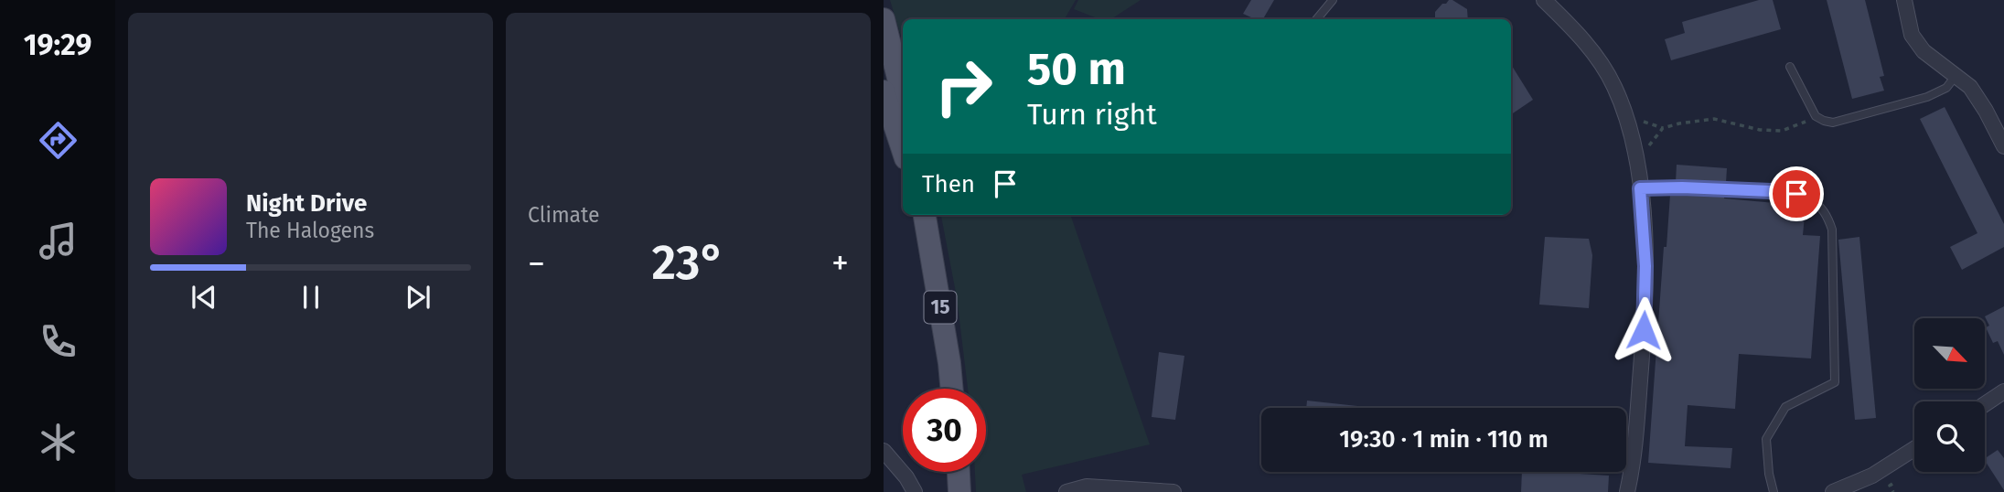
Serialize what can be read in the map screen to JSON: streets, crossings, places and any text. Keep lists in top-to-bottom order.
{
  "streets": {
    "main road": ["15"]
  },
  "north": "bottom right",
  "page": {
    "tabs": "19:29",
    "tile": "Climate",
    "turn": ["50 m", "Turn right"],
    "then": "Then",
    "song": ["Night Drive", "The Halogens"],
    "heat": ["−", "23°", "+"],
    "limit": "30",
    "trip": "19:30 · 1 min · 110 m"
  }
}
